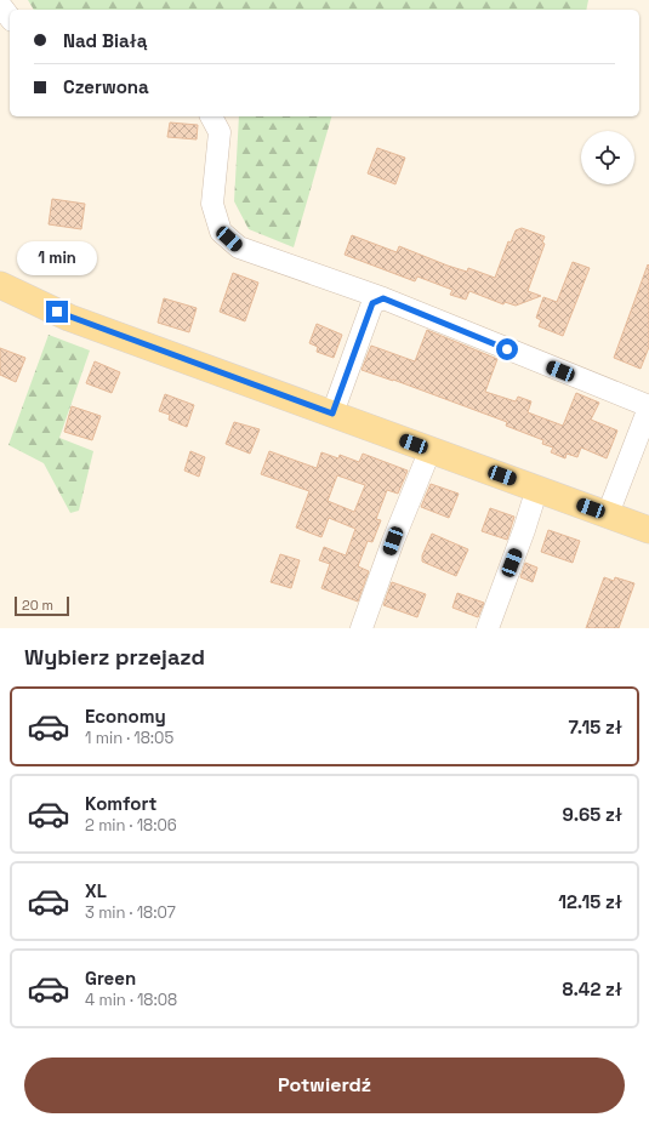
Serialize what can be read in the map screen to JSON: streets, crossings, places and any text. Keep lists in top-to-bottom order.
{
  "scale_bar": "20 m",
  "page": {
    "banner": ["Nad Białą", "Czerwona"],
    "bubble": "1 min",
    "scale": "20 m",
    "heading": "Wybierz przejazd",
    "list": [
      {
        "name": "Economy",
        "note": "1 min · 18:05",
        "value": "7.15 zł"
      },
      {
        "name": "Komfort",
        "note": "2 min · 18:06",
        "value": "9.65 zł"
      },
      {
        "name": "XL",
        "note": "3 min · 18:07",
        "value": "12.15 zł"
      },
      {
        "name": "Green",
        "note": "4 min · 18:08",
        "value": "8.42 zł"
      }
    ],
    "buttons": "Potwierdź"
  }
}
